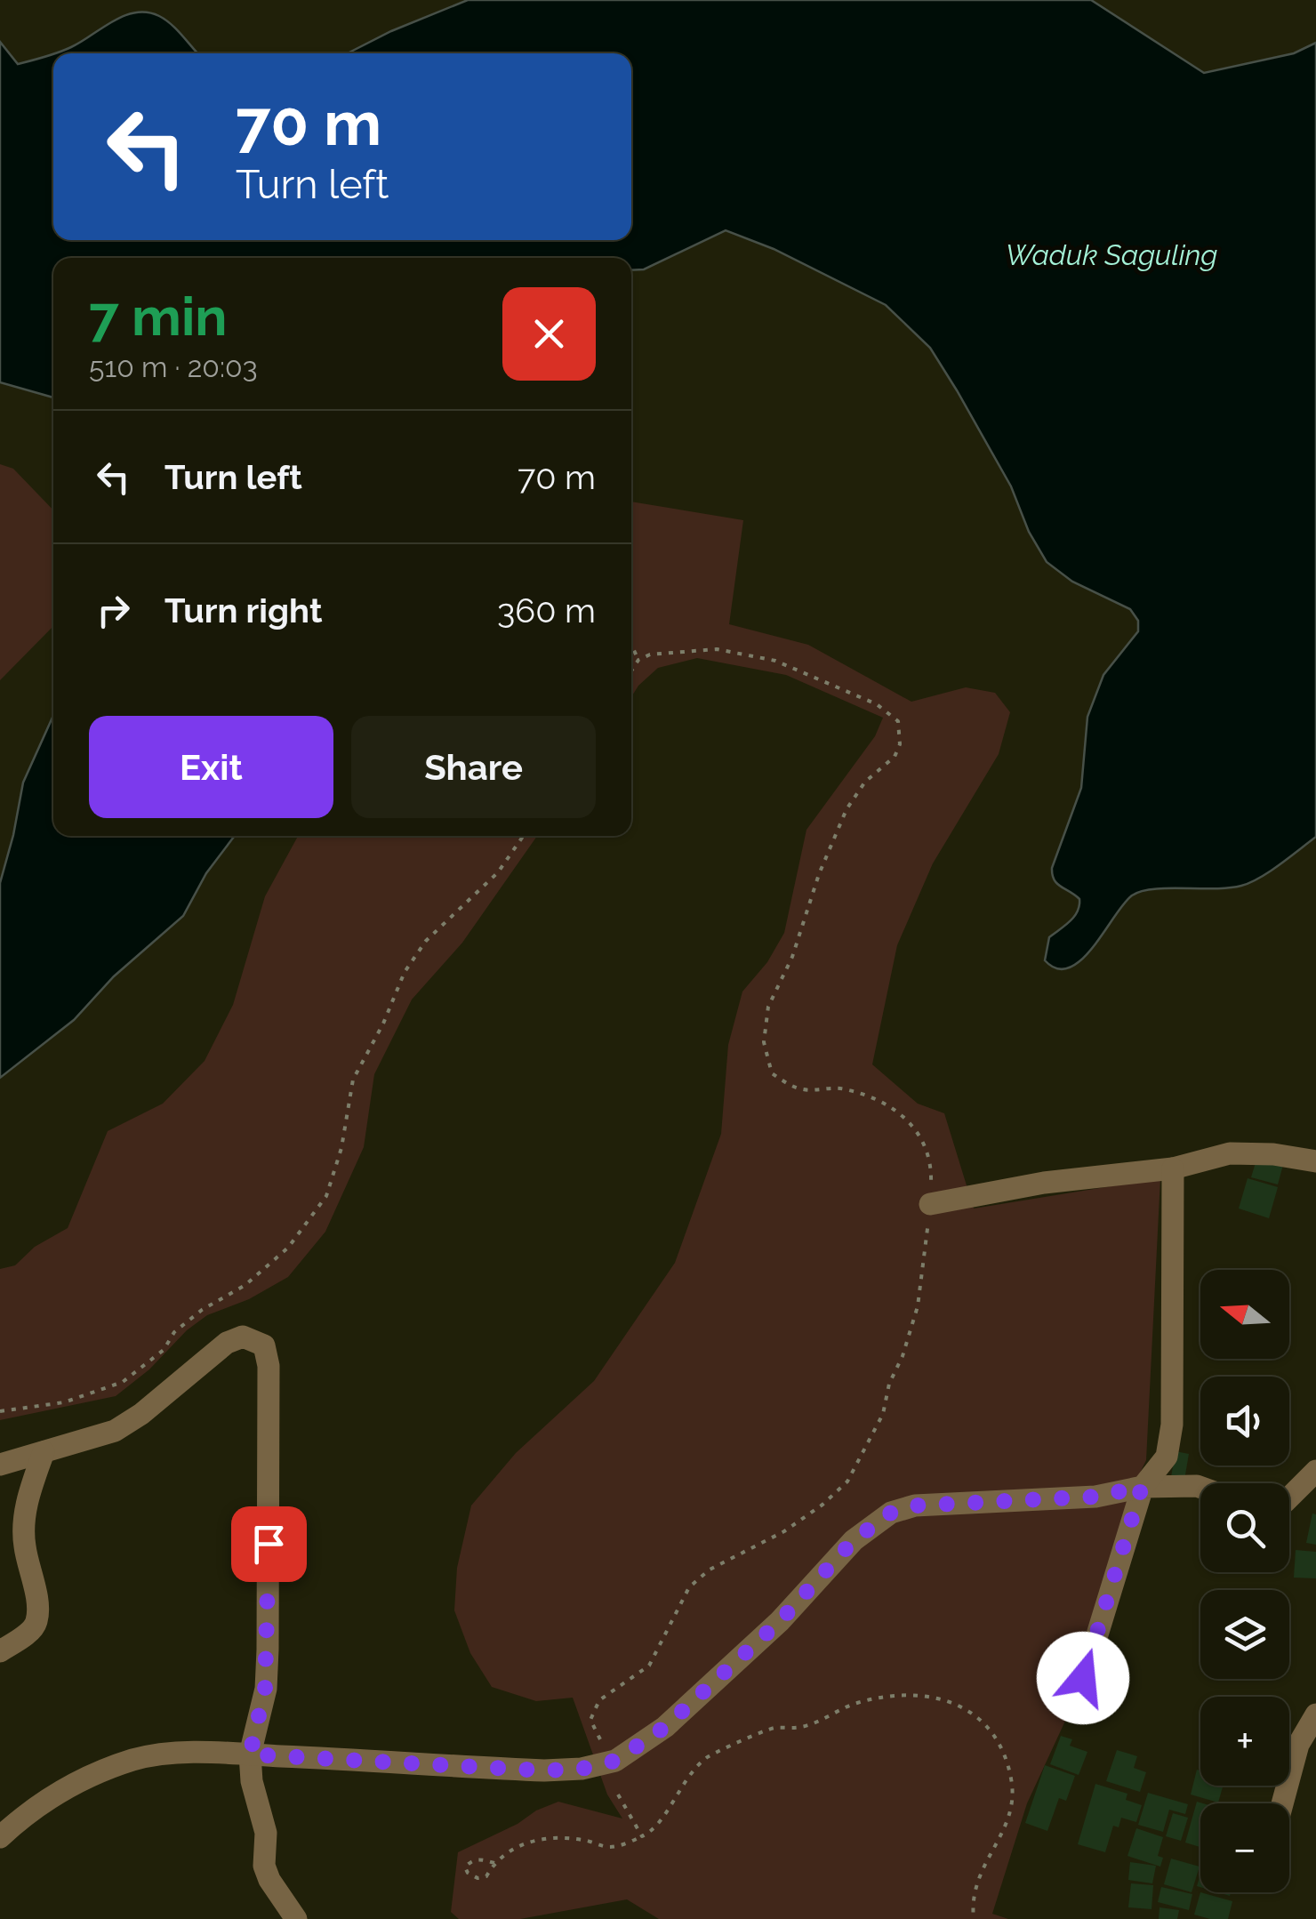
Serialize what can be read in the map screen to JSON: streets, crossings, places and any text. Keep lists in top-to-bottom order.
{
  "water": ["Waduk Saguling"],
  "north": "left",
  "page": {
    "turn": ["70 m", "Turn left"],
    "heading": ["7 min", "510 m · 20:03"],
    "list": [
      {
        "name": "Turn left",
        "value": "70 m"
      },
      {
        "name": "Turn right",
        "value": "360 m"
      }
    ],
    "buttons": ["Exit", "Share"],
    "map_buttons": ["+", "−"]
  }
}
